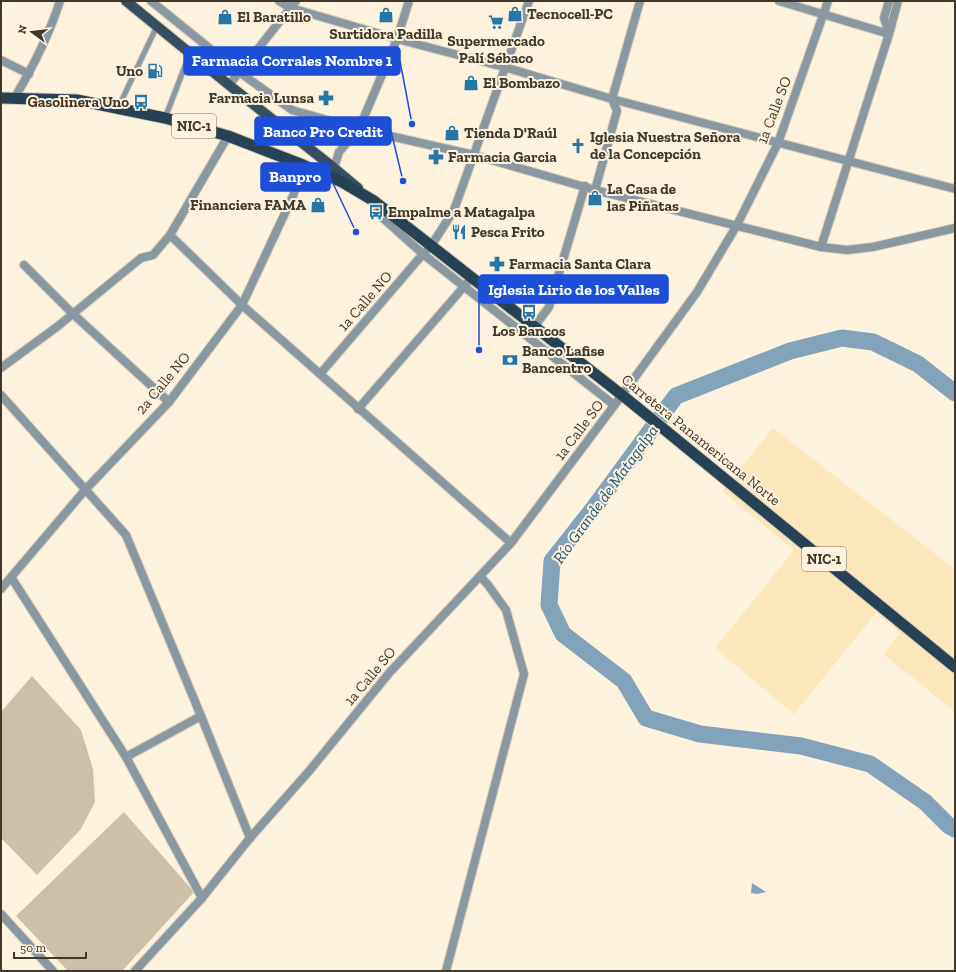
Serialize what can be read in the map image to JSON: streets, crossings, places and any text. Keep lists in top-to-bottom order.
{
  "streets": {
    "highway": ["NIC-1", "Carretera Panamericana Norte"],
    "street": ["1a Calle SO", "1a Calle NO", "2a Calle NO"]
  },
  "crossings": [
    ["1a Calle SO", "Carretera Panamericana Norte"],
    ["1a Calle NO", "Carretera Panamericana Norte"],
    ["2a Calle NO", "Carretera Panamericana Norte"]
  ],
  "water": ["Río Grande de Matagalpa"],
  "places": {
    "shop": [
      "Tecnocell-PC",
      "Surtidora Padilla",
      "El Baratillo",
      "El Bombazo",
      "Tienda D'Raúl",
      "La Casa de las Piñatas",
      "Financiera FAMA"
    ],
    "supermarket": ["Supermercado Palí Sébaco"],
    "fuel station": ["Uno"],
    "pharmacy": ["Farmacia Lunsa", "Farmacia Garcia", "Farmacia Santa Clara"],
    "bus stop": ["Gasolinera Uno", "Empalme a Matagalpa", "Los Bancos"],
    "other": [
      "Farmacia Corrales Nombre 1",
      "Banco Pro Credit",
      "Banpro",
      "Iglesia Lirio de los Valles"
    ],
    "church": ["Iglesia Nuestra Señora de la Concepción"],
    "restaurant": ["Pesca Frito"],
    "bank": ["Banco Lafise Bancentro"]
  },
  "scale_bar": "50 m",
  "north": "left"
}
